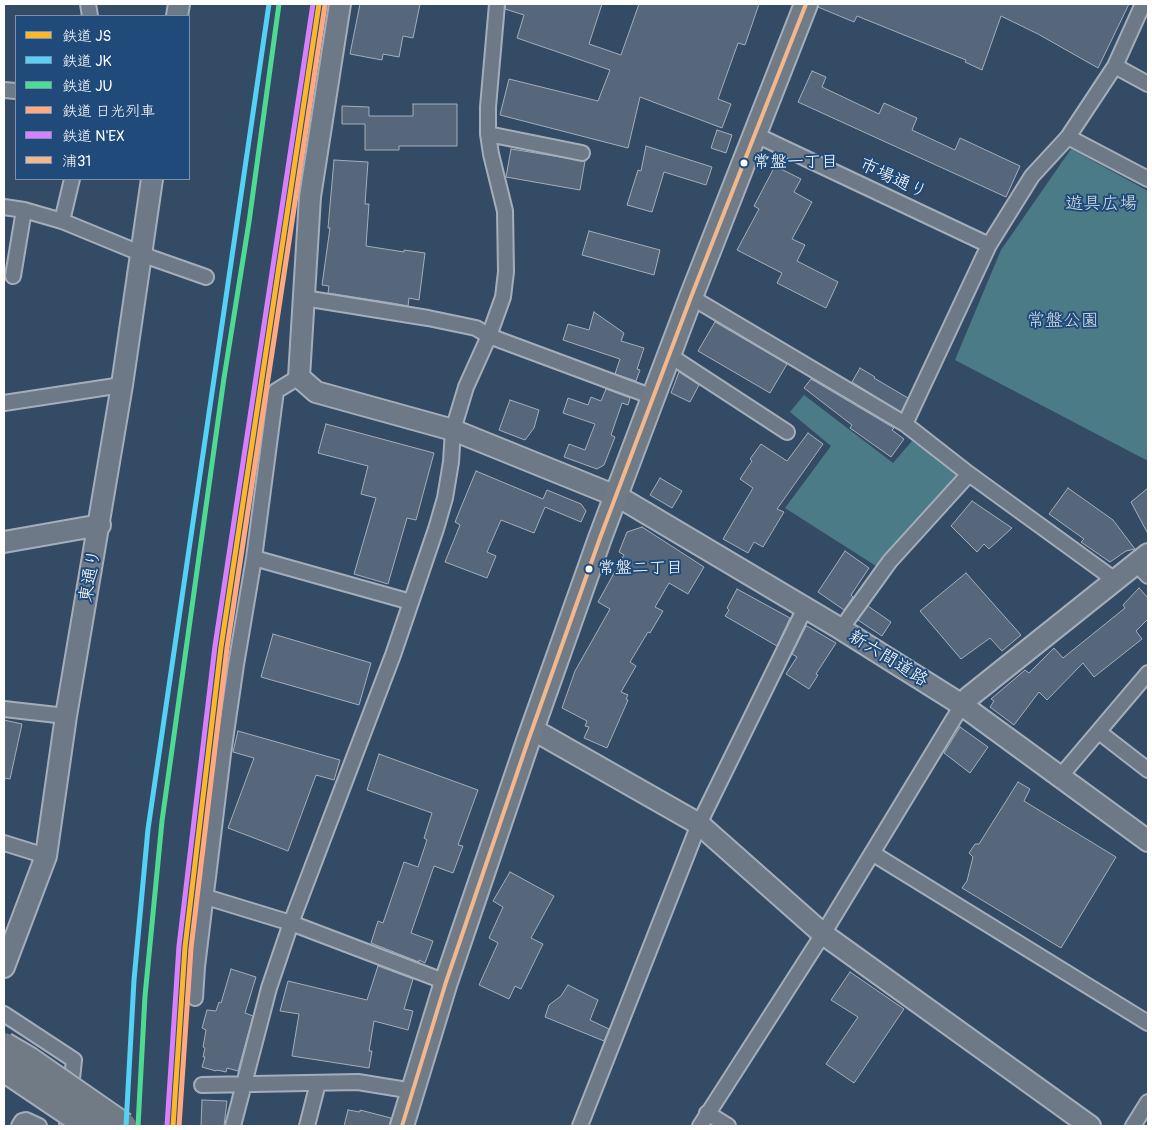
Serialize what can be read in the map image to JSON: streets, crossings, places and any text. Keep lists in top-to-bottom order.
{
  "streets": {
    "street": ["市場通り", "東通り", "新六間道路"]
  },
  "parks": ["遊具広場", "常盤公園"],
  "places": ["常盤一丁目", "常盤二丁目"],
  "lines": [
    "rail line JS",
    "rail line JK",
    "rail line JU",
    "rail line N'EX",
    "transit line 浦31",
    "rail line 日光列車"
  ],
  "legend": [
    "鉄道 JS",
    "鉄道 JK",
    "鉄道 JU",
    "鉄道 日光列車",
    "鉄道 N'EX",
    "浦31"
  ]
}
